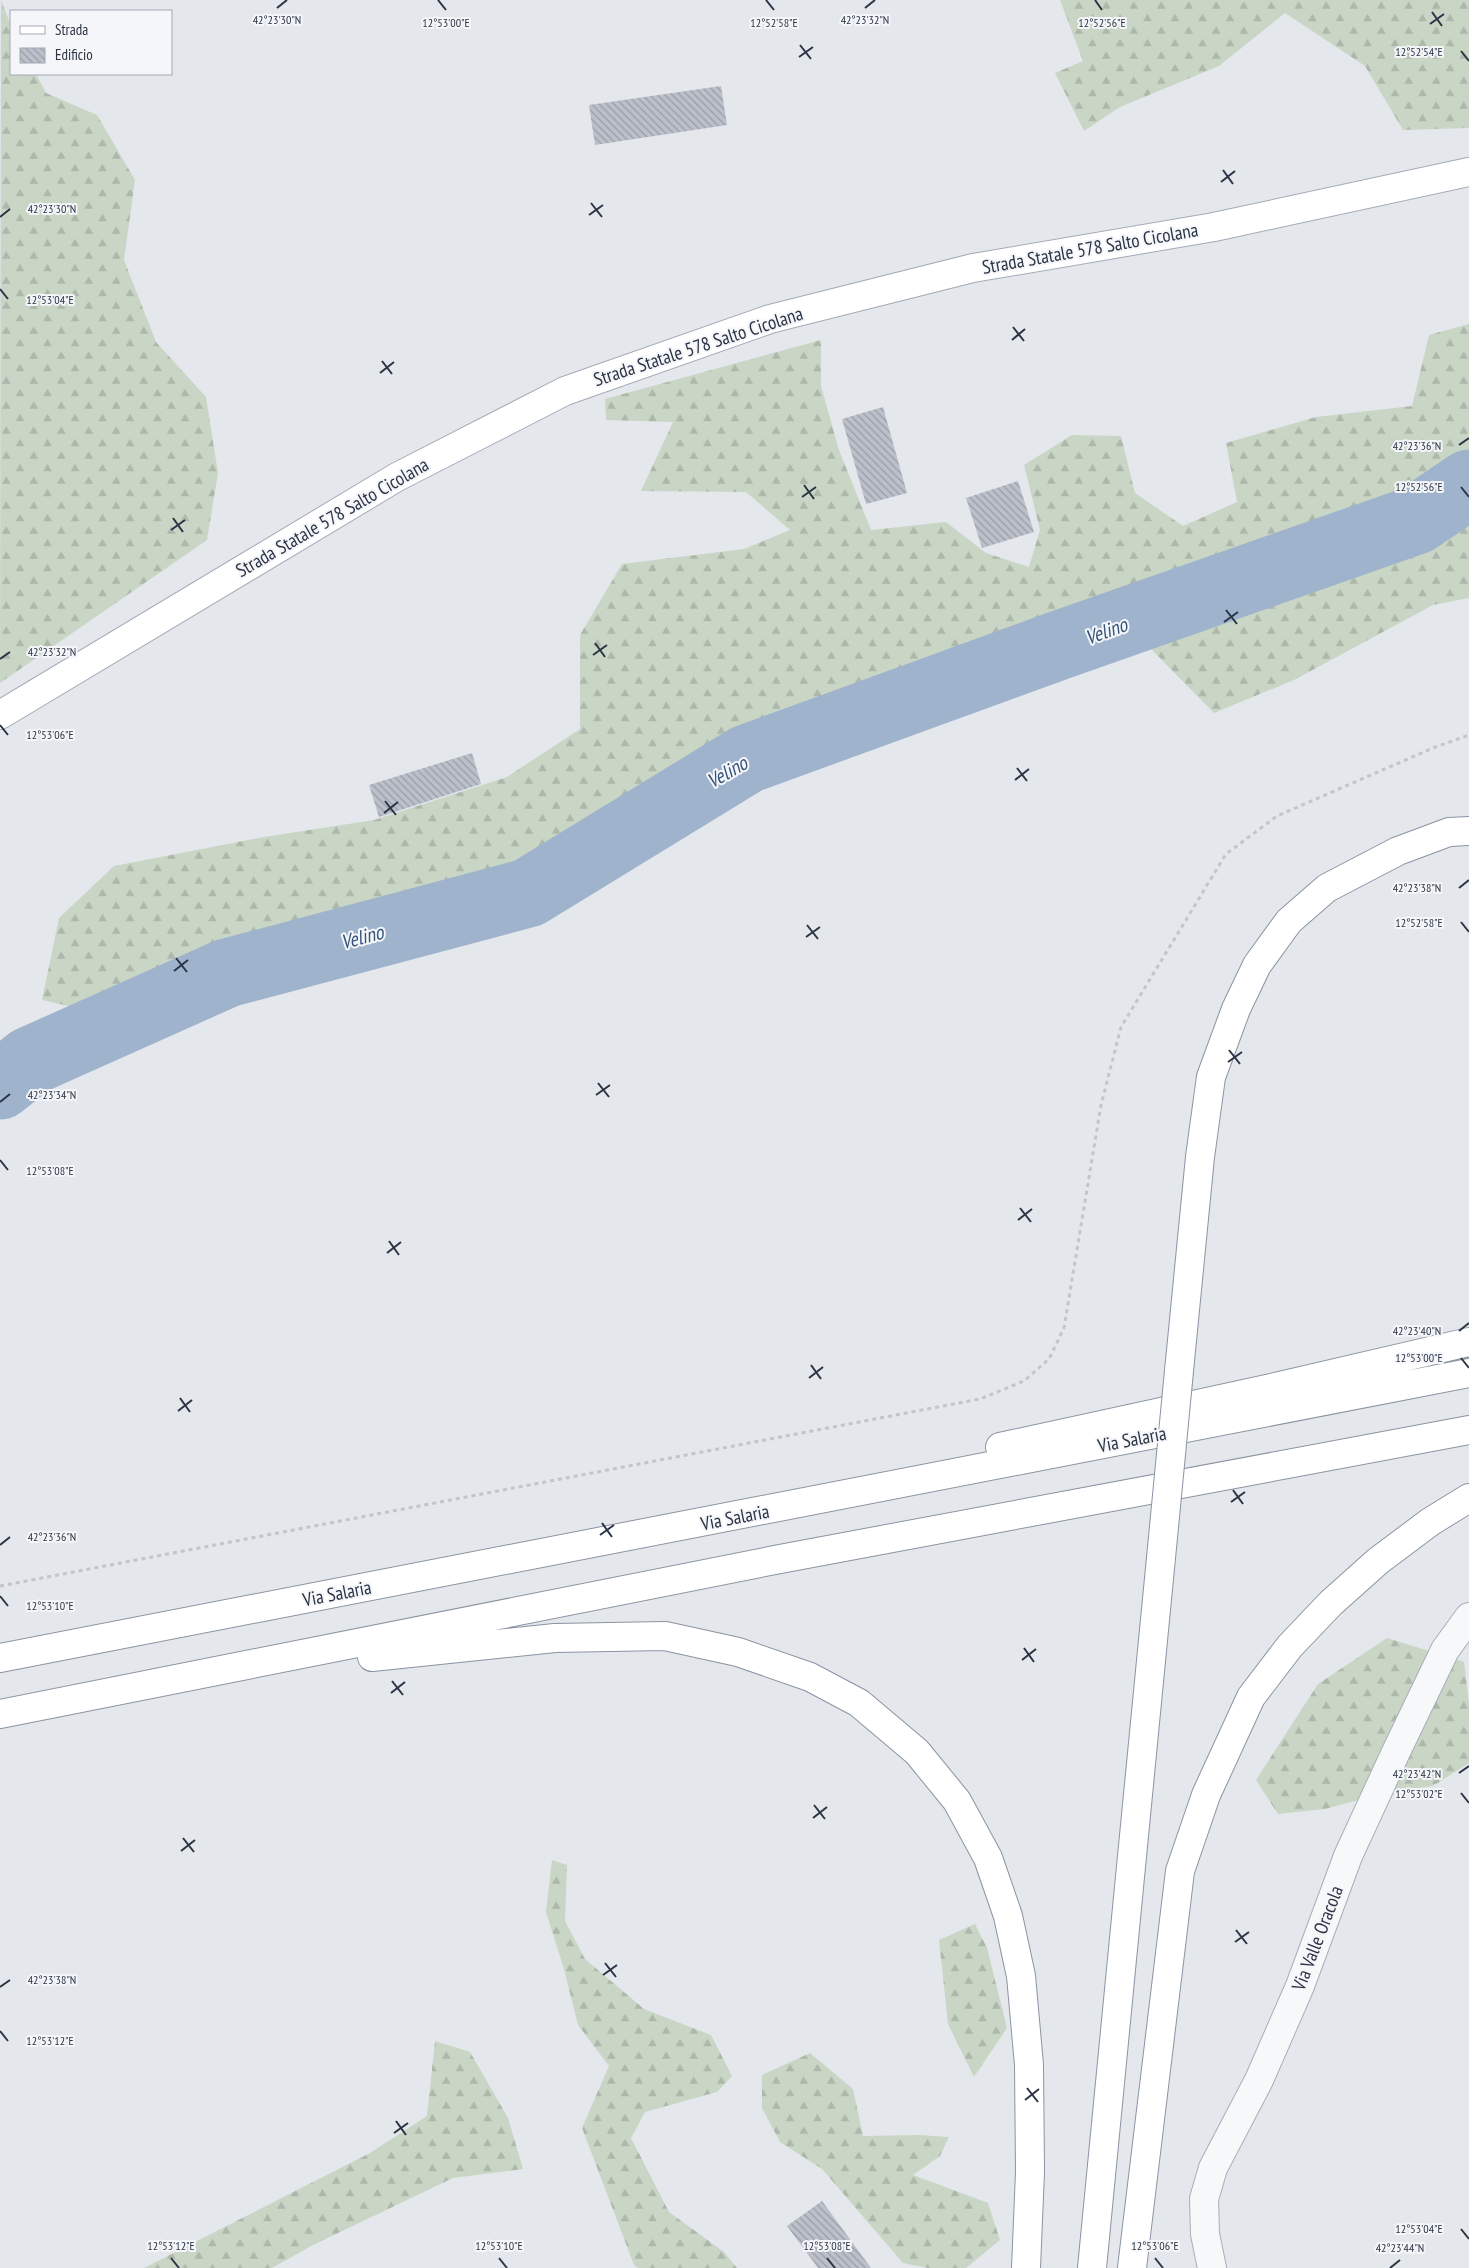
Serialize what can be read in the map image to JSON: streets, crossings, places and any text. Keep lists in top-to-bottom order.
{
  "streets": {
    "main road": ["Strada Statale 578 Salto Cicolana", "Via Salaria"],
    "street": ["Via Valle Oracola"]
  },
  "water": ["Velino"],
  "legend": ["Strada", "Edificio"],
  "coordinates": [
    "42°23'30\"N",
    "42°23'32\"N",
    "12°53'00\"E",
    "12°52'58\"E",
    "12°52'56\"E",
    "12°52'54\"E",
    "12°53'04\"E",
    "42°23'36\"N",
    "12°53'06\"E",
    "42°23'38\"N",
    "42°23'34\"N",
    "12°53'08\"E",
    "42°23'40\"N",
    "12°53'10\"E",
    "42°23'42\"N",
    "12°53'02\"E",
    "12°53'12\"E",
    "42°23'44\"N"
  ]
}
